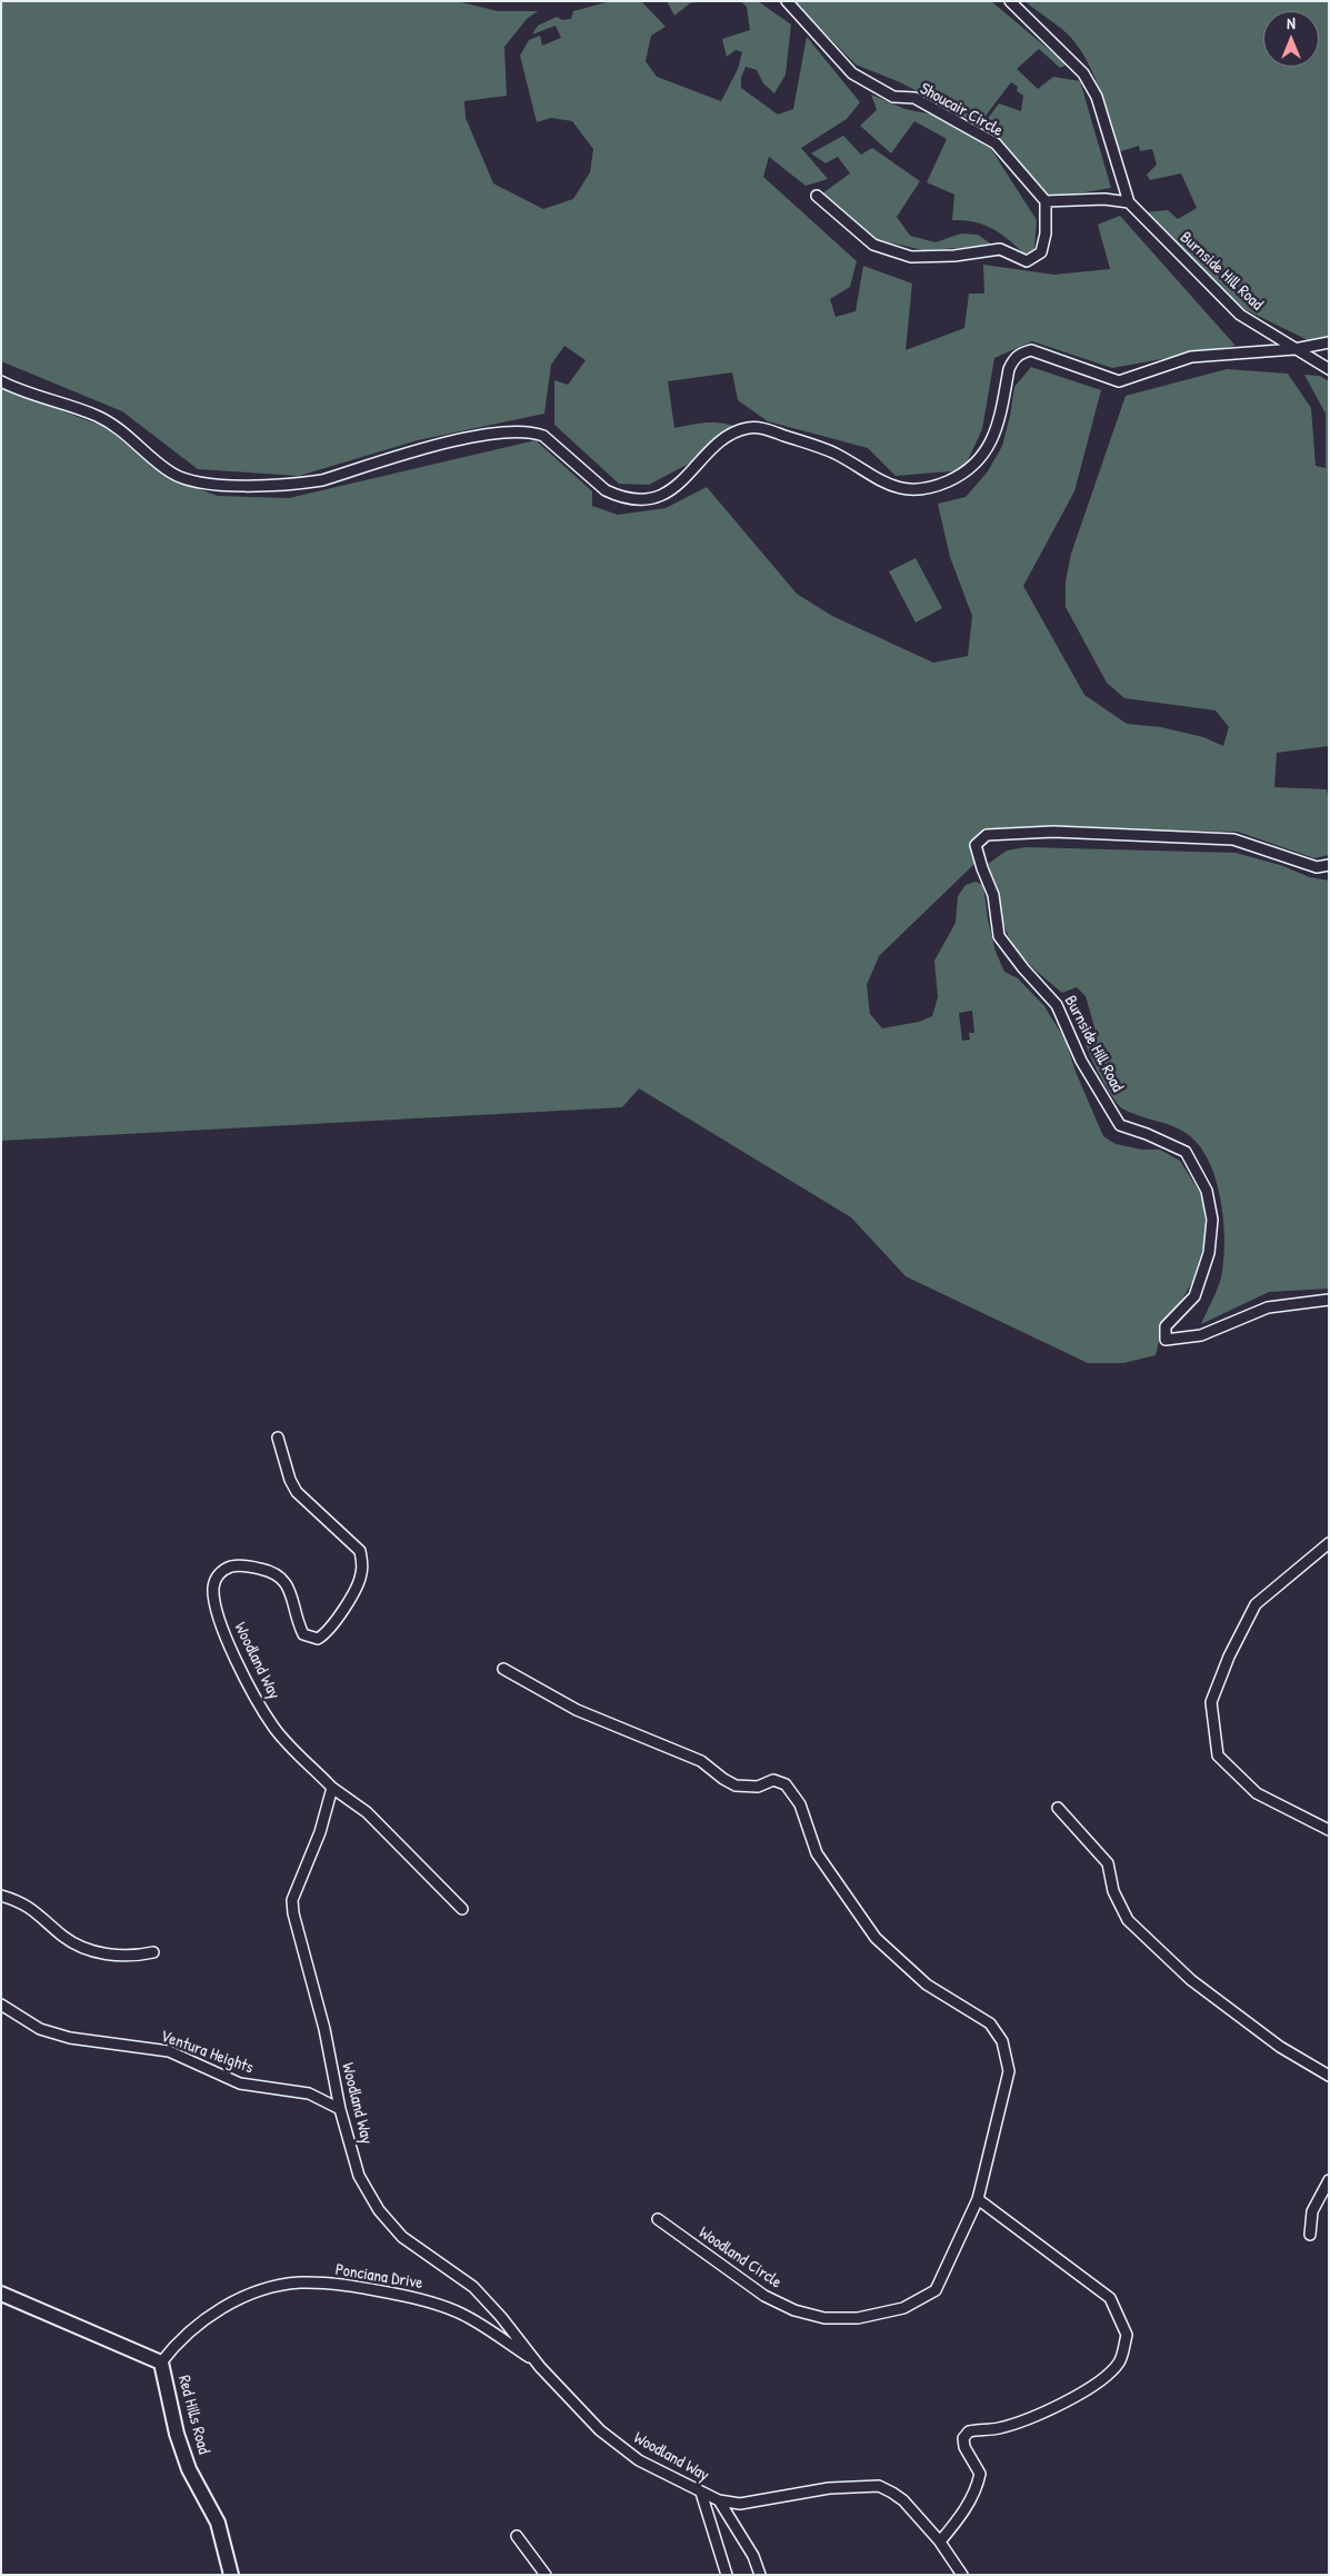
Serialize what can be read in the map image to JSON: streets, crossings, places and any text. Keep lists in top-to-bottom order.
{
  "streets": {
    "main road": ["Red Hills Road"],
    "street": [
      "Shoucair Circle",
      "Burnside Hill Road",
      "Woodland Way",
      "Ventura Heights",
      "Woodland Circle",
      "Ponciana Drive"
    ]
  },
  "crossings": [
    ["Woodland Way", "Ventura Heights"],
    ["Woodland Way", "Ponciana Drive"],
    ["Ponciana Drive", "Red Hills Road"]
  ],
  "north": "top"
}
